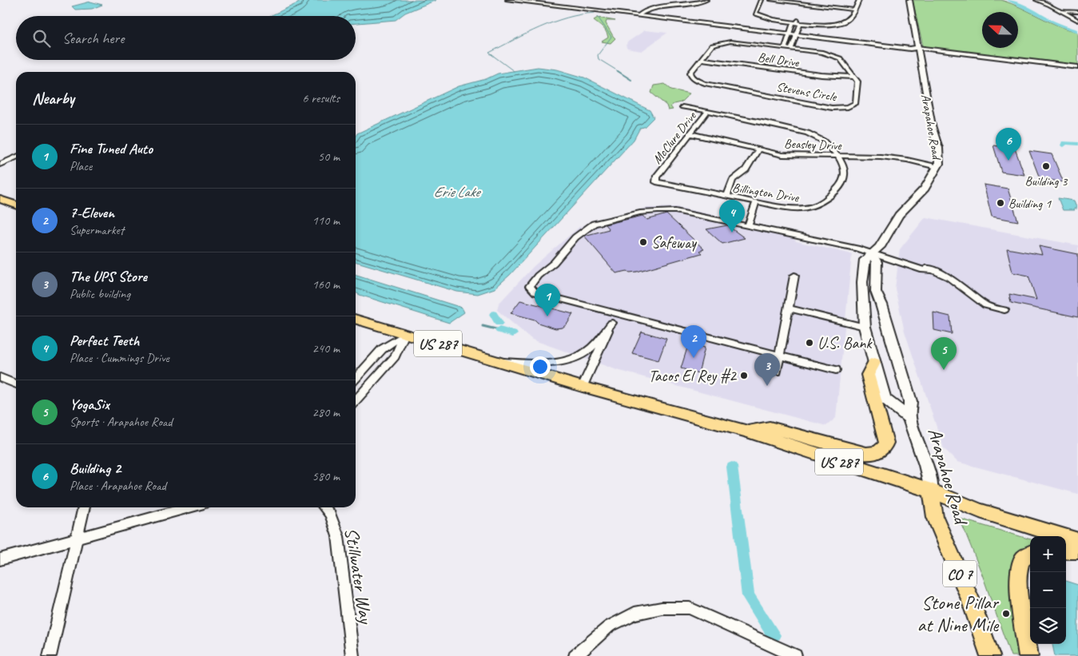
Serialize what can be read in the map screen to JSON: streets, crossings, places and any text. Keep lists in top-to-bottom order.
{
  "streets": {
    "main road": ["Arapahoe Road", "US 287", "CO 7"],
    "street": [
      "Bell Drive",
      "Stevens Circle",
      "McClure Drive",
      "Beasley Drive",
      "Billington Drive",
      "Stillwater Way"
    ]
  },
  "crossings": [
    ["Bell Drive", "Stevens Circle"],
    ["Arapahoe Road", "Beasley Drive"],
    ["Arapahoe Road", "US 287"],
    ["McClure Drive", "Beasley Drive"],
    ["McClure Drive", "Billington Drive"],
    ["Beasley Drive", "Billington Drive"]
  ],
  "water": ["Erie Lake"],
  "places": [
    "Building 3",
    "Building 1",
    "Safeway",
    "U.S. Bank",
    "Tacos El Rey #2",
    "Stone Pillar at Nine Mile"
  ],
  "north": "left",
  "page": {
    "search": "Search here",
    "heading": ["Nearby", "6 results"],
    "list": [
      {
        "mark": "1",
        "name": "Fine Tuned Auto",
        "note": "Place",
        "value": "50 m"
      },
      {
        "mark": "2",
        "name": "7-Eleven",
        "note": "Supermarket",
        "value": "110 m"
      },
      {
        "mark": "3",
        "name": "The UPS Store",
        "note": "Public building",
        "value": "160 m"
      },
      {
        "mark": "4",
        "name": "Perfect Teeth",
        "note": "Place · Cummings Drive",
        "value": "240 m"
      },
      {
        "mark": "5",
        "name": "YogaSix",
        "note": "Sports · Arapahoe Road",
        "value": "280 m"
      },
      {
        "mark": "6",
        "name": "Building 2",
        "note": "Place · Arapahoe Road",
        "value": "580 m"
      }
    ],
    "pins": [
      "6",
      "4",
      "1",
      "2",
      "5",
      "3"
    ],
    "map_buttons": ["+", "−"]
  }
}
